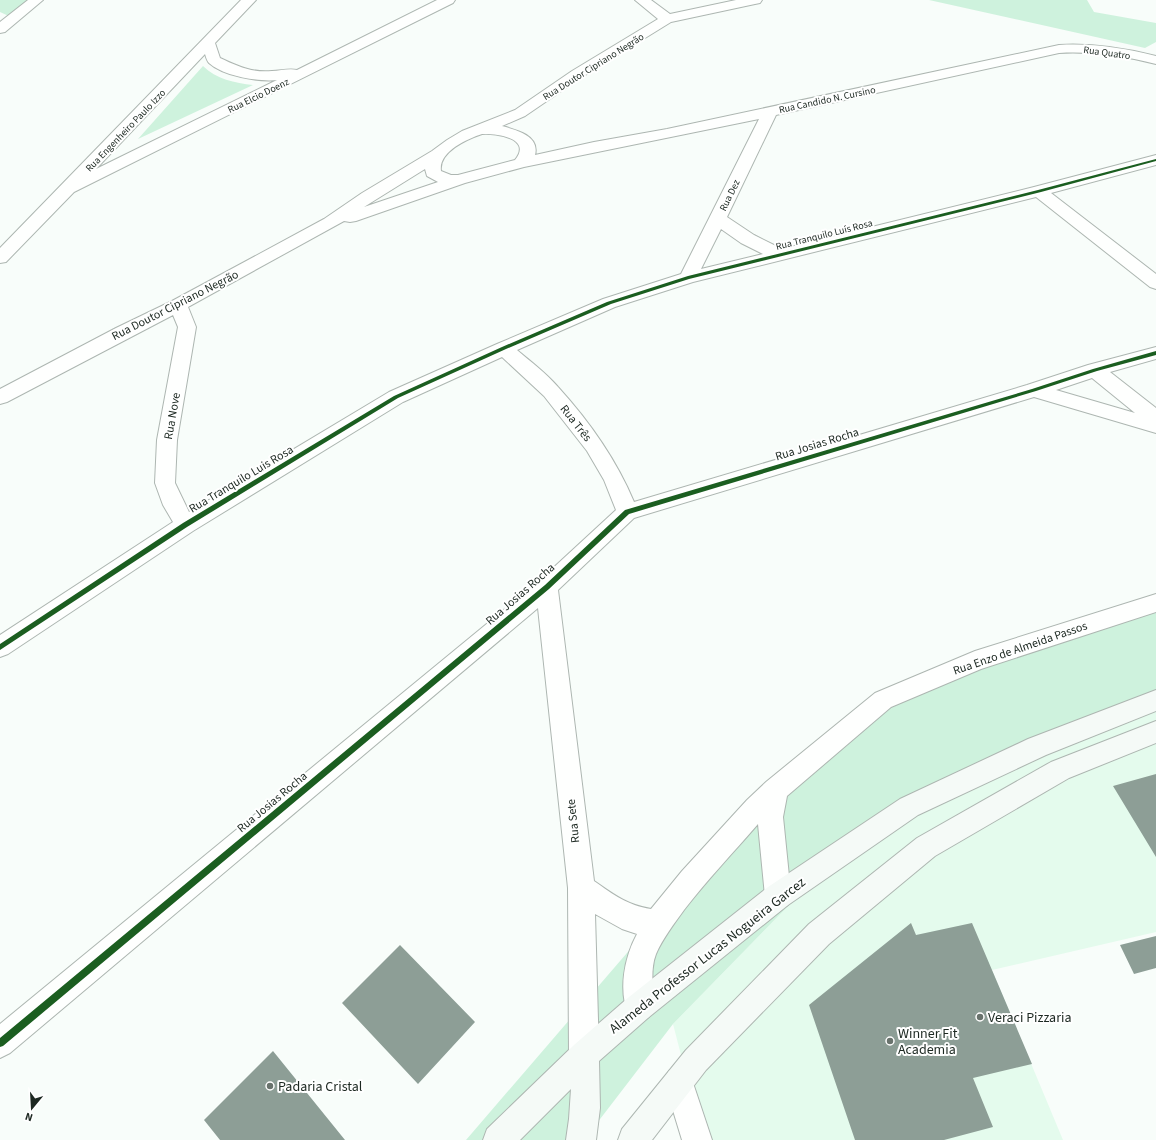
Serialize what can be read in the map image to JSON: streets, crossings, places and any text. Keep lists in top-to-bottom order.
{
  "streets": {
    "main road": ["Alameda Professor Lucas Nogueira Garcez"],
    "street": [
      "Rua Quatro",
      "Rua Doutor Cipriano Negrão",
      "Rua Elcio Doenz",
      "Rua Candido N. Cursino",
      "Rua Engenheiro Paulo Izzo",
      "Rua Dez",
      "Rua Tranquilo Luís Rosa",
      "Rua Nove",
      "Rua Três",
      "Rua Josias Rocha",
      "Rua Tranquilo Luis Rosa",
      "Rua Enzo de Almeida Passos",
      "Rua Sete"
    ]
  },
  "crossings": [
    ["Rua Quatro", "Rua Candido N. Cursino"],
    ["Rua Doutor Cipriano Negrão", "Rua Candido N. Cursino"],
    ["Rua Doutor Cipriano Negrão", "Rua Nove"],
    ["Rua Elcio Doenz", "Rua Engenheiro Paulo Izzo"],
    ["Rua Candido N. Cursino", "Rua Dez"],
    ["Rua Dez", "Rua Tranquilo Luís Rosa"],
    ["Rua Tranquilo Luís Rosa", "Rua Três"],
    ["Rua Tranquilo Luís Rosa", "Rua Tranquilo Luis Rosa"],
    ["Rua Nove", "Rua Tranquilo Luis Rosa"],
    ["Rua Três", "Rua Josias Rocha"],
    ["Rua Três", "Rua Tranquilo Luis Rosa"],
    ["Rua Josias Rocha", "Rua Sete"],
    ["Rua Enzo de Almeida Passos", "Alameda Professor Lucas Nogueira Garcez"],
    ["Rua Sete", "Alameda Professor Lucas Nogueira Garcez"]
  ],
  "places": ["Veraci Pizzaria", "Winner Fit Academia", "Padaria Cristal"],
  "north": "bottom"
}
